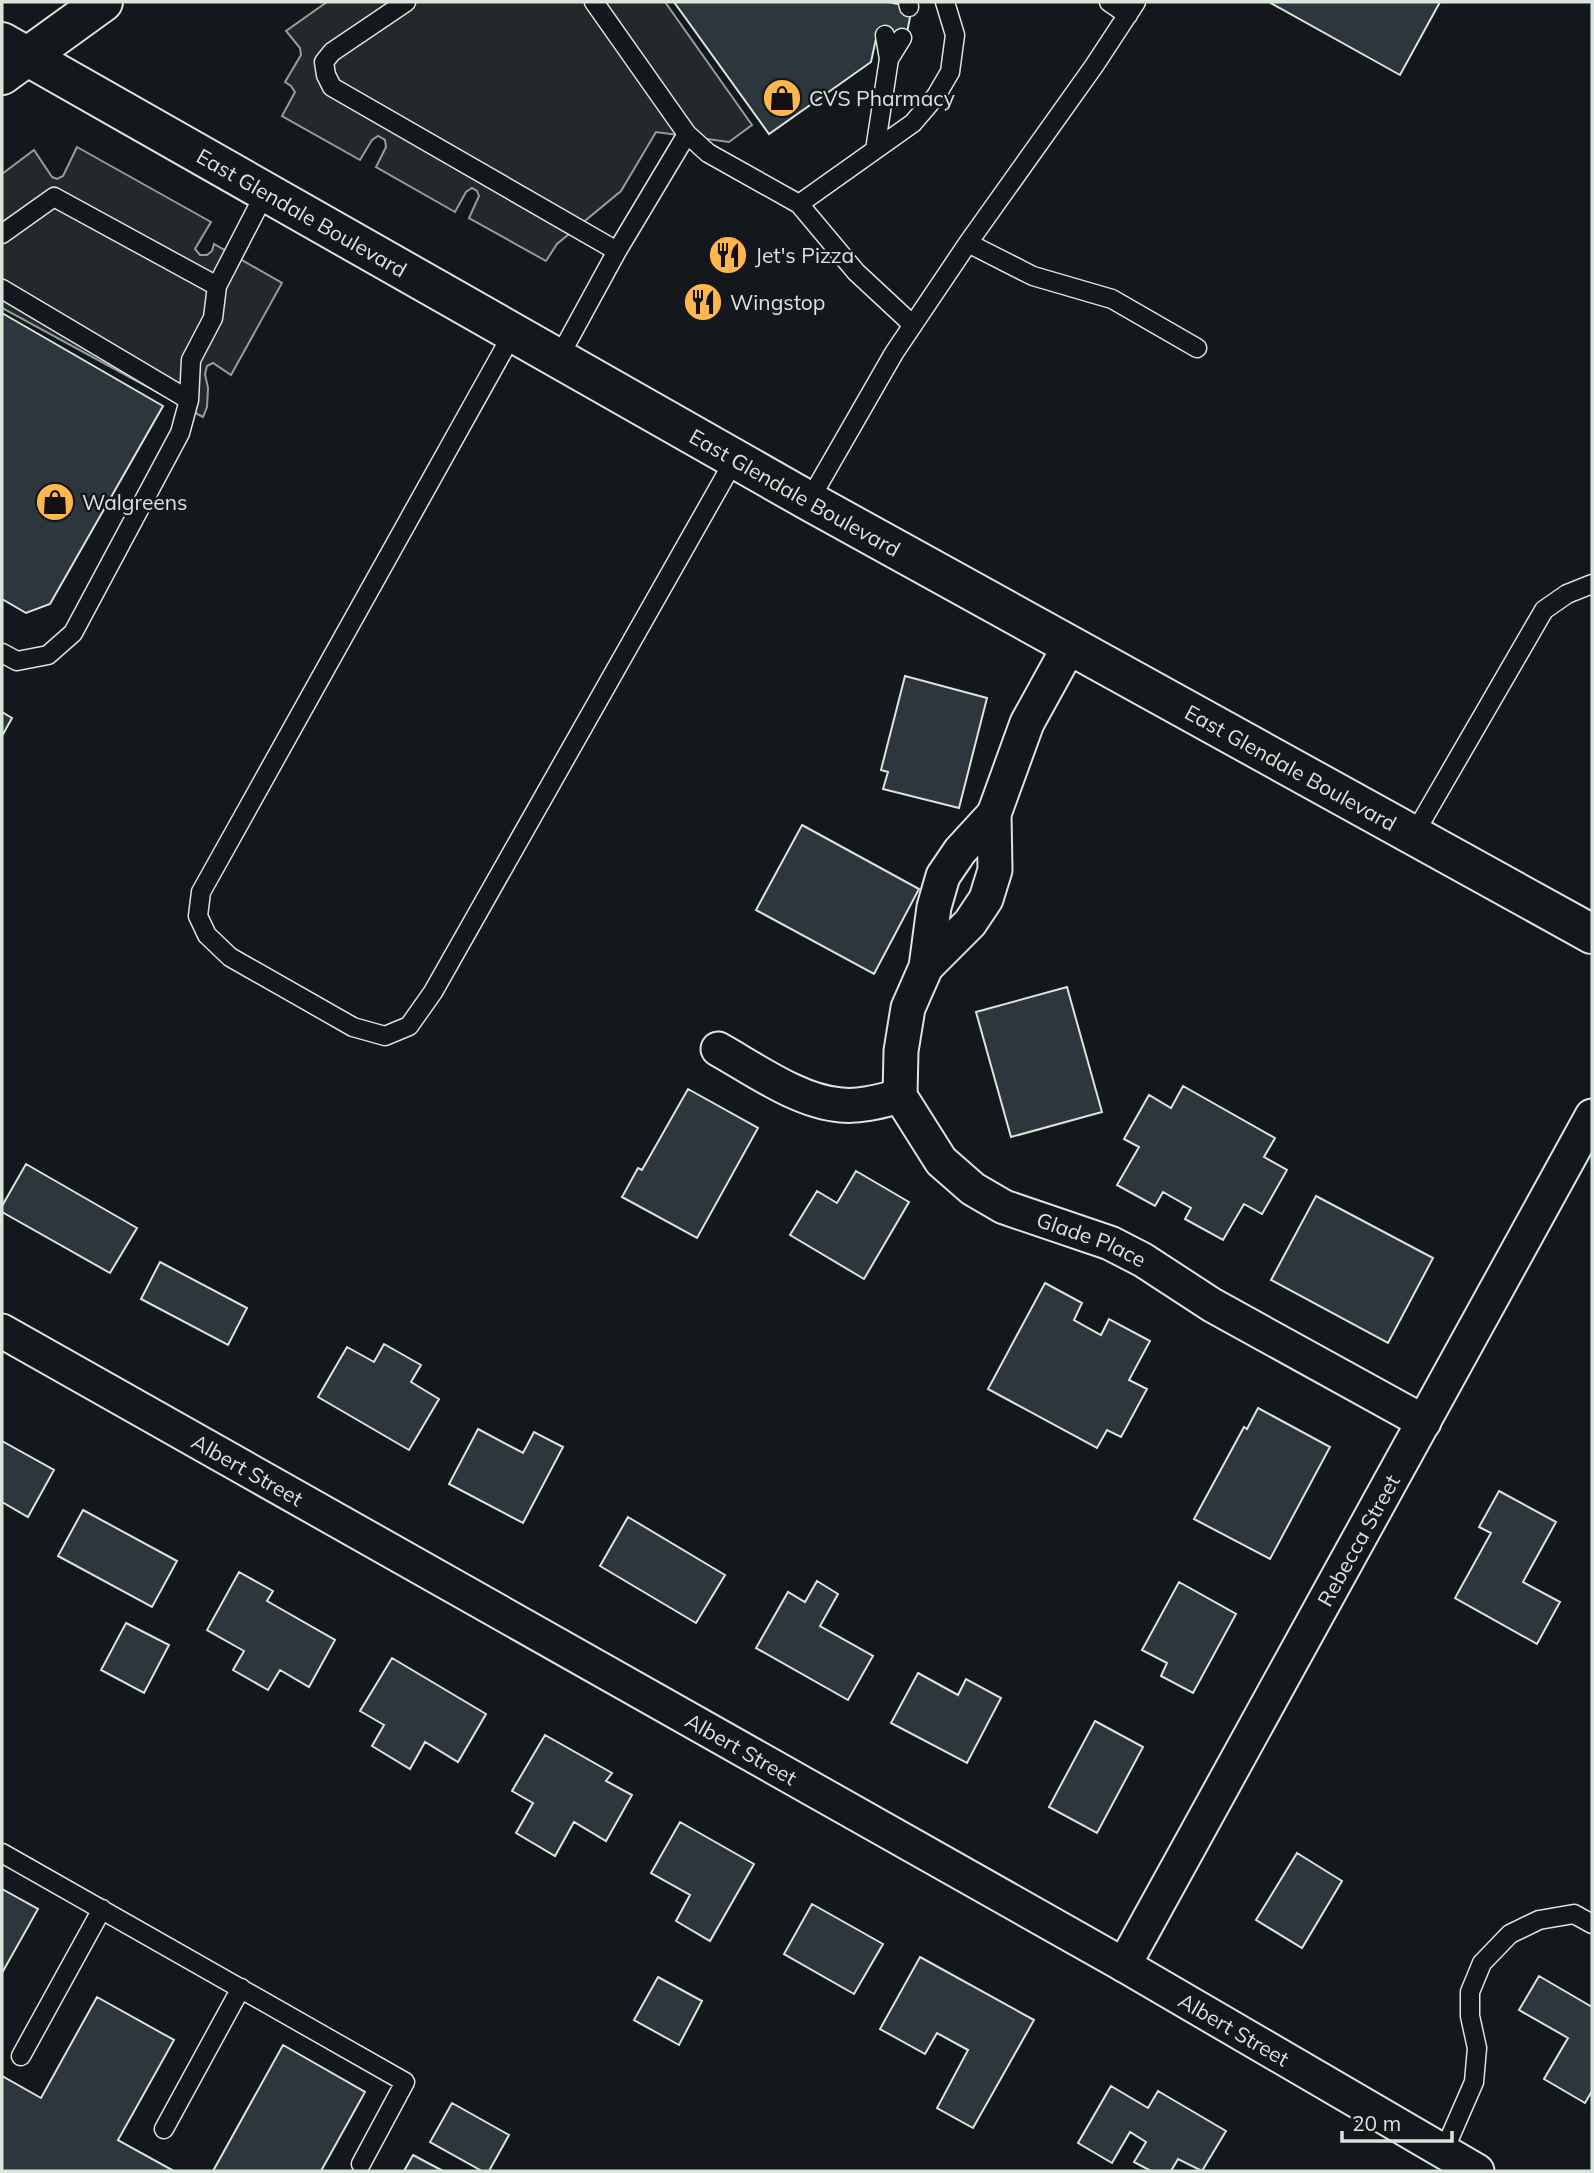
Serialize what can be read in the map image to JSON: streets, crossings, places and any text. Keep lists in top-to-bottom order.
{
  "streets": {
    "street": [
      "East Glendale Boulevard",
      "Glade Place",
      "Albert Street",
      "Rebecca Street"
    ]
  },
  "crossings": [
    ["Glade Place", "Rebecca Street"],
    ["Albert Street", "Rebecca Street"]
  ],
  "places": {
    "shop": ["CVS Pharmacy", "Walgreens"],
    "restaurant": ["Jet's Pizza", "Wingstop"]
  },
  "scale_bar": "20 m"
}
